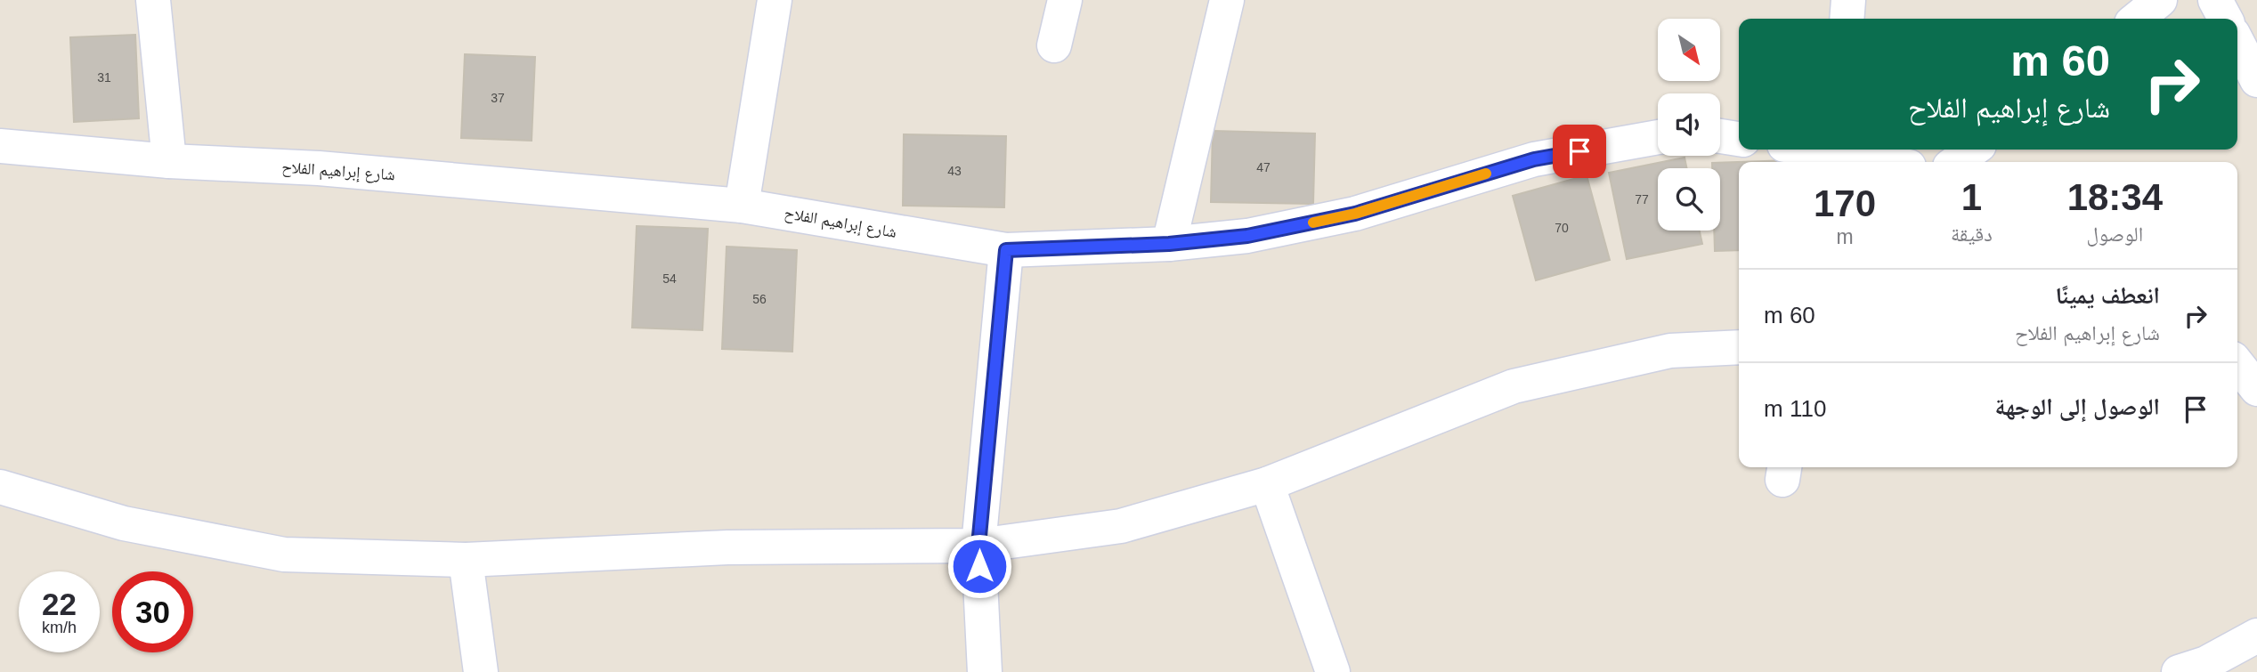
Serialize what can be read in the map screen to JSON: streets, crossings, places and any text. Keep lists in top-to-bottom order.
{
  "streets": {
    "street": ["شارع إبراهيم الفلاح"]
  },
  "house_numbers": [
    "31",
    "37",
    "47",
    "43",
    "77",
    "70",
    "54",
    "56"
  ],
  "north": "bottom right",
  "page": {
    "turn": ["60 m", "شارع إبراهيم الفلاح"],
    "eta": [
      "18:34",
      "الوصول",
      "1",
      "دقيقة",
      "170",
      "m"
    ],
    "list": [
      {
        "name": "انعطف يمينًا",
        "note": "شارع إبراهيم الفلاح",
        "value": "60 m"
      },
      {
        "name": "الوصول إلى الوجهة",
        "value": "110 m"
      }
    ],
    "speed": "22 km/h",
    "limit": "30"
  }
}
